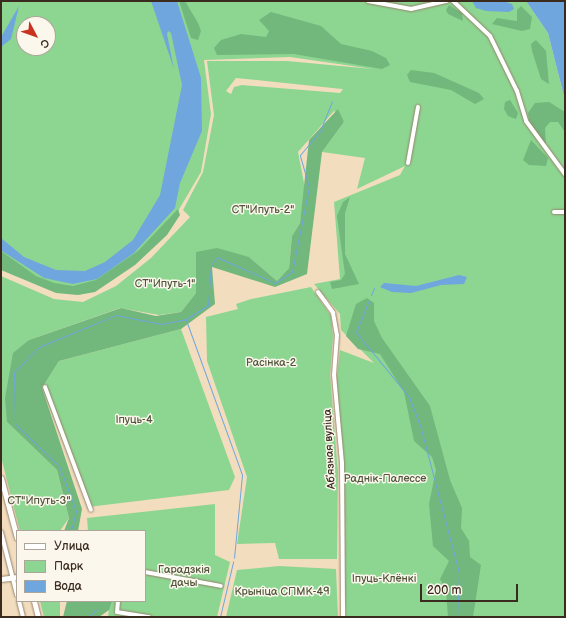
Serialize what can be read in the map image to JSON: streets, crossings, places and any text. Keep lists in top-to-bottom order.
{
  "streets": {
    "street": ["Абʼязная вуліца"]
  },
  "parks": [
    "СТ\"Ипуть-2\"",
    "СТ\"Ипуть-1\"",
    "Расінка-2",
    "Іпуць-4",
    "Раднік-Палессе",
    "СТ\"Ипуть-3\"",
    "Гарадзкія дачы",
    "Іпуць-Клёнкі",
    "Крыніца СПМК-49"
  ],
  "legend": ["Улица", "Парк", "Вода"],
  "scale_bar": "200 m",
  "north": "bottom right"
}
